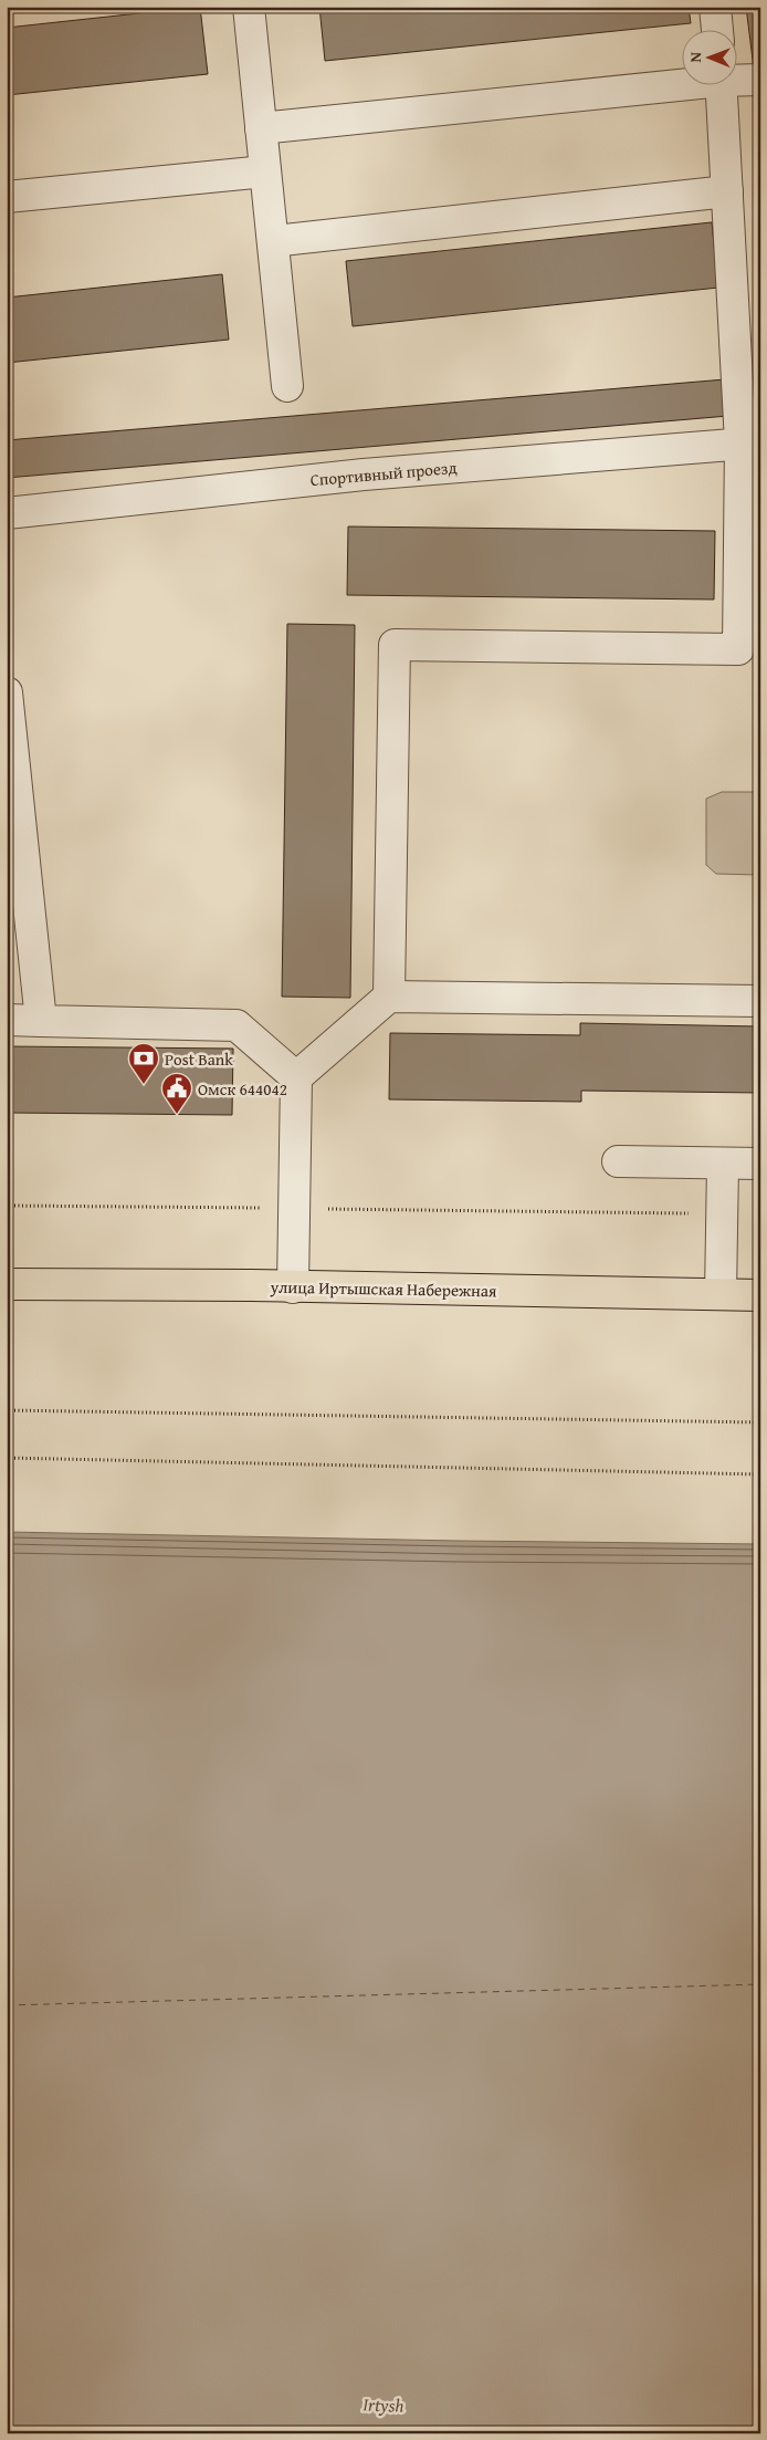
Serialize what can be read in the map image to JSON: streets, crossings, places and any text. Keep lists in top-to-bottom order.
{
  "streets": {
    "main road": ["улица Иртышская Набережная"],
    "street": ["Спортивный проезд"]
  },
  "water": ["Irtysh"],
  "places": {
    "bank": ["Post Bank"],
    "public building": ["Омск 644042"]
  },
  "north": "left"
}
